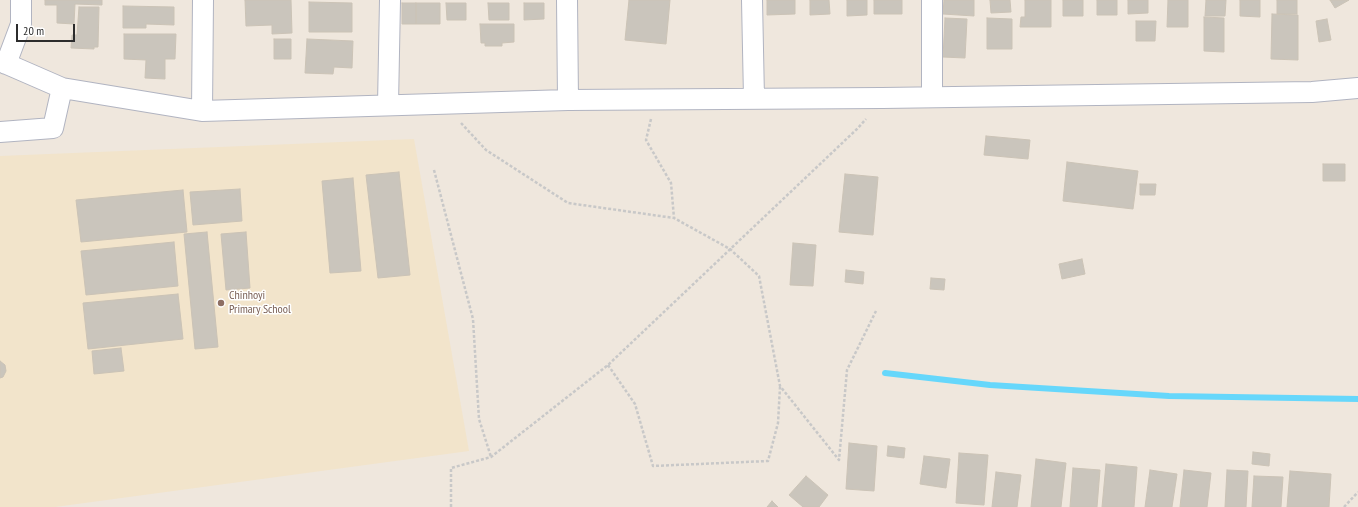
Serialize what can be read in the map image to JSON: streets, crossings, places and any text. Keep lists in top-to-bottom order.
{
  "places": ["Chinhoyi Primary School"],
  "scale_bar": "20 m"
}
